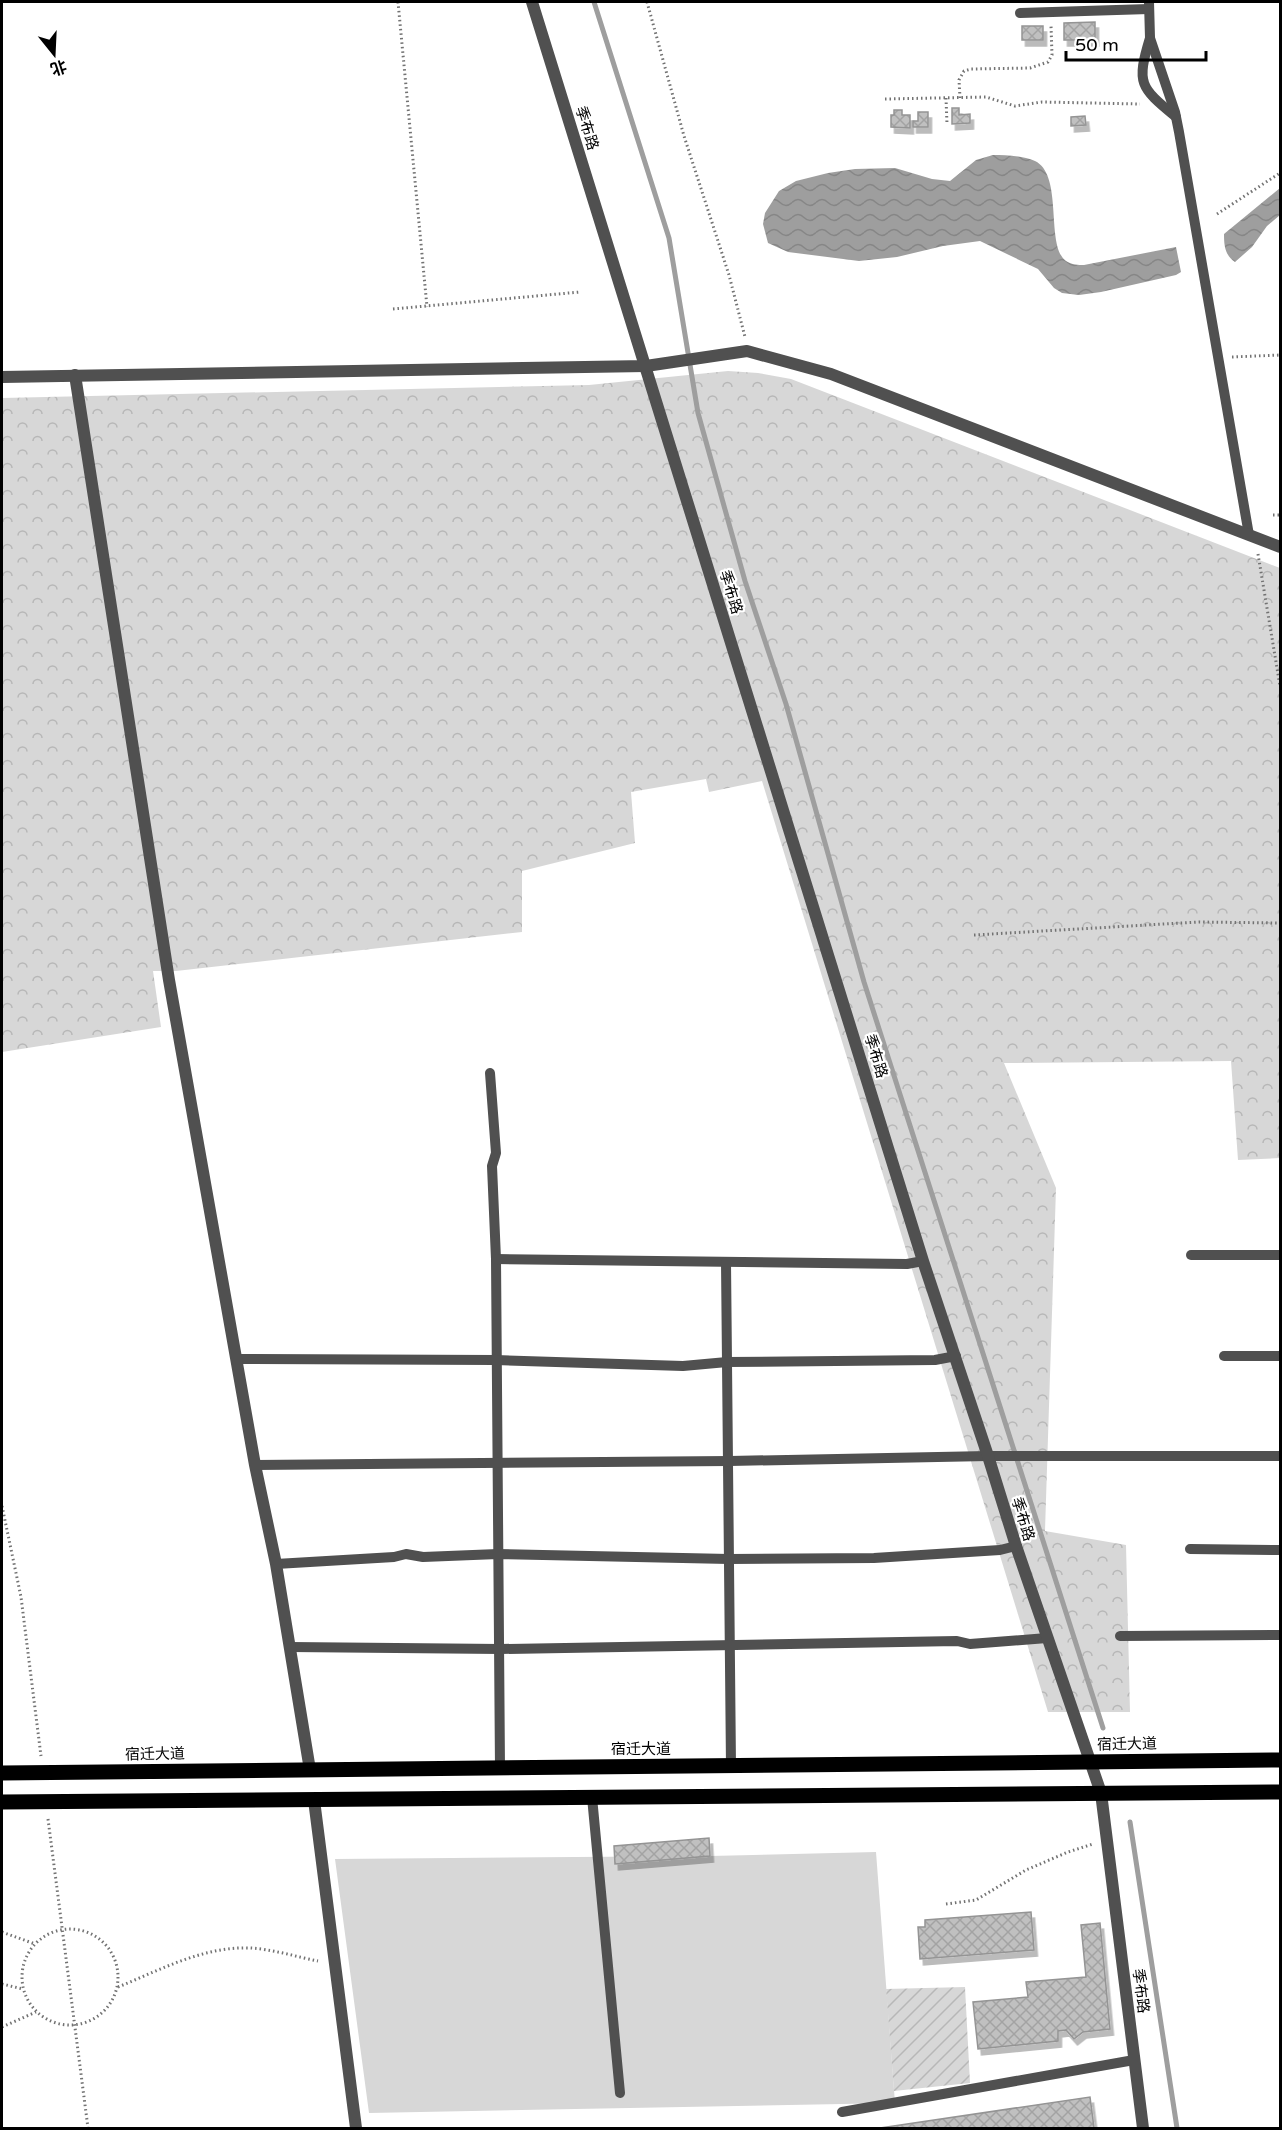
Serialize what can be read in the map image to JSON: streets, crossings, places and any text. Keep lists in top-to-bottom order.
{
  "streets": {
    "main road": ["宿迁大道"],
    "street": ["季布路"]
  },
  "crossings": [
    ["季布路", "宿迁大道"]
  ],
  "scale_bar": "50 m",
  "north": "bottom"
}
